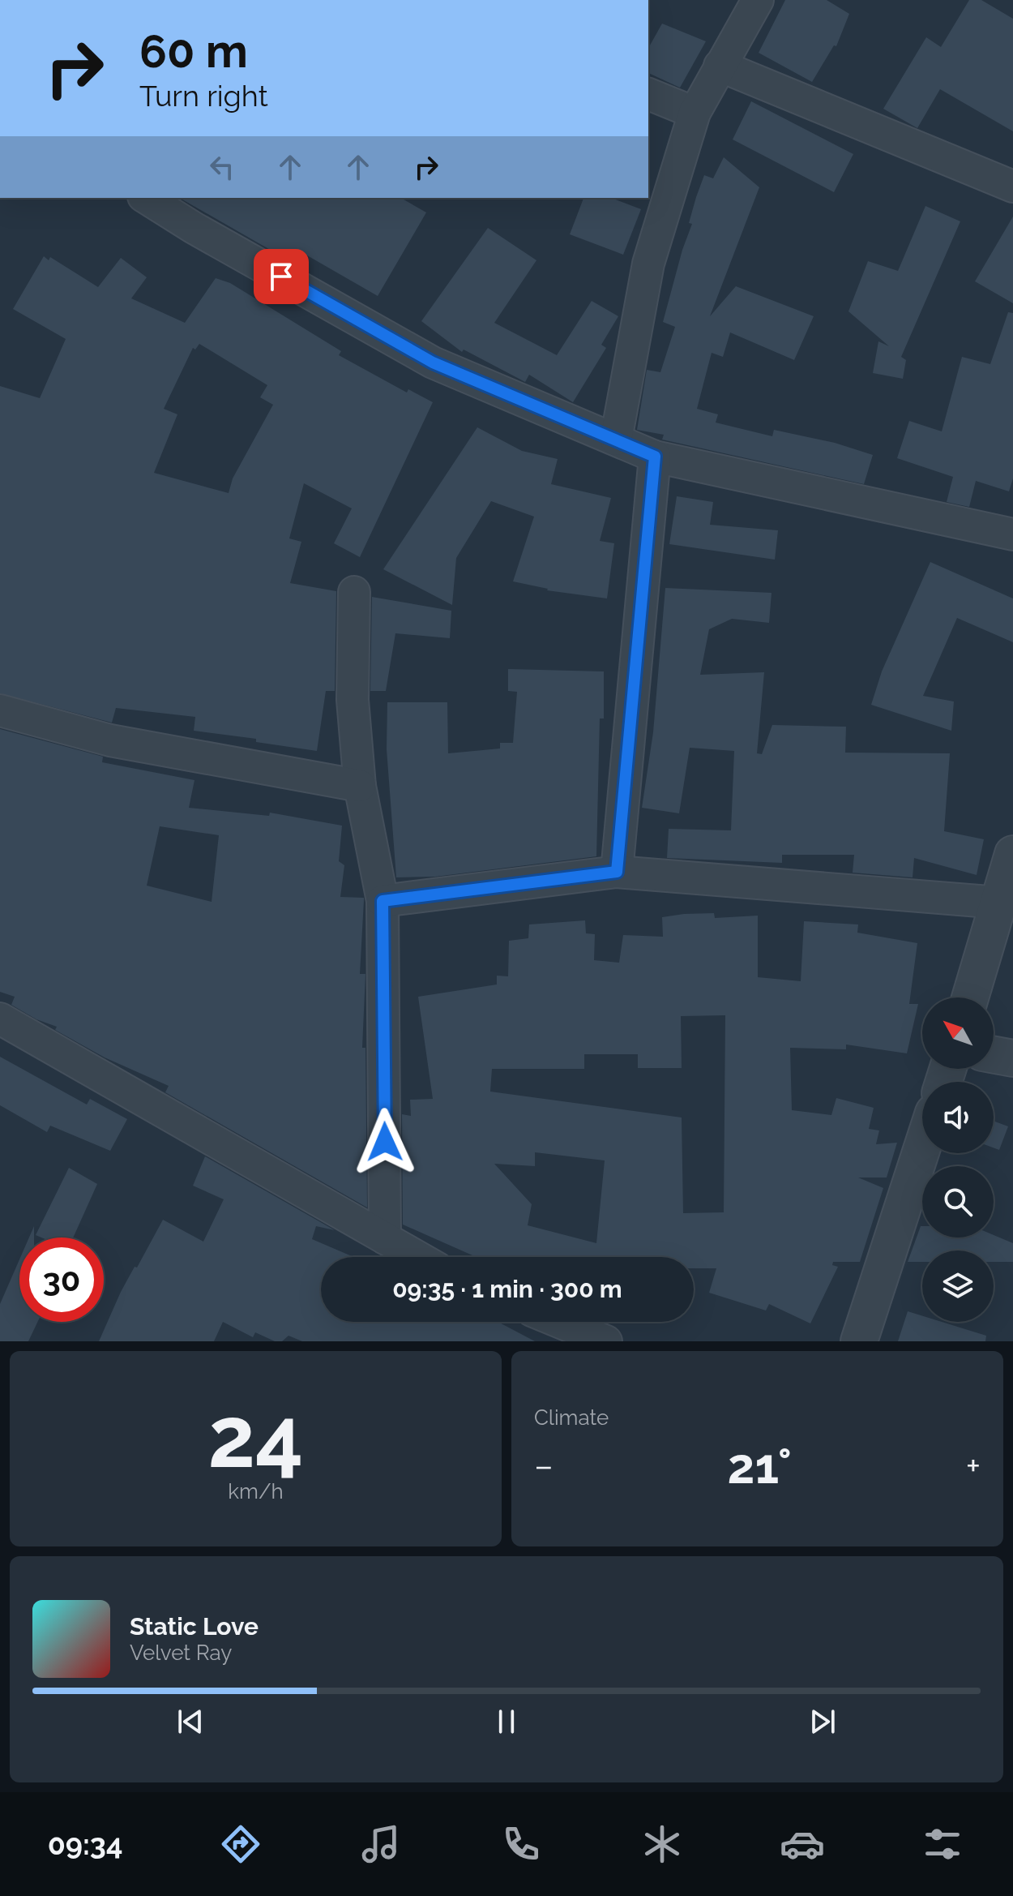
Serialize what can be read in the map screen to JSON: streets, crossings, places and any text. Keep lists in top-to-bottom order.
{
  "north": "top left",
  "page": {
    "turn": ["60 m", "Turn right"],
    "limit": "30",
    "trip": "09:35 · 1 min · 300 m",
    "tile": [
      ["24", "km/h"],
      "Climate"
    ],
    "heat": ["−", "21°", "+"],
    "song": ["Static Love", "Velvet Ray"],
    "tabs": "09:34"
  }
}
